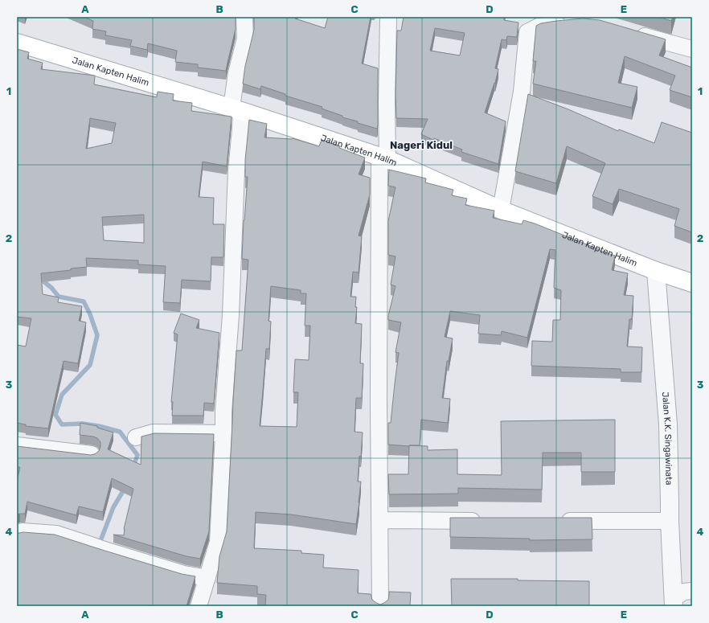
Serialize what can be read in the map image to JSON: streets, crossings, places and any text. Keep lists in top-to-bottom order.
{
  "streets": {
    "main road": ["Jalan Kapten Halim"],
    "street": ["Jalan K.K. Singawinata"]
  },
  "crossings": [
    ["Jalan Kapten Halim", "Jalan K.K. Singawinata"]
  ],
  "districts": ["Nageri Kidul"],
  "grid": {
    "columns": [
      "A",
      "B",
      "C",
      "D",
      "E"
    ],
    "rows": [
      "1",
      "2",
      "3",
      "4"
    ]
  }
}
